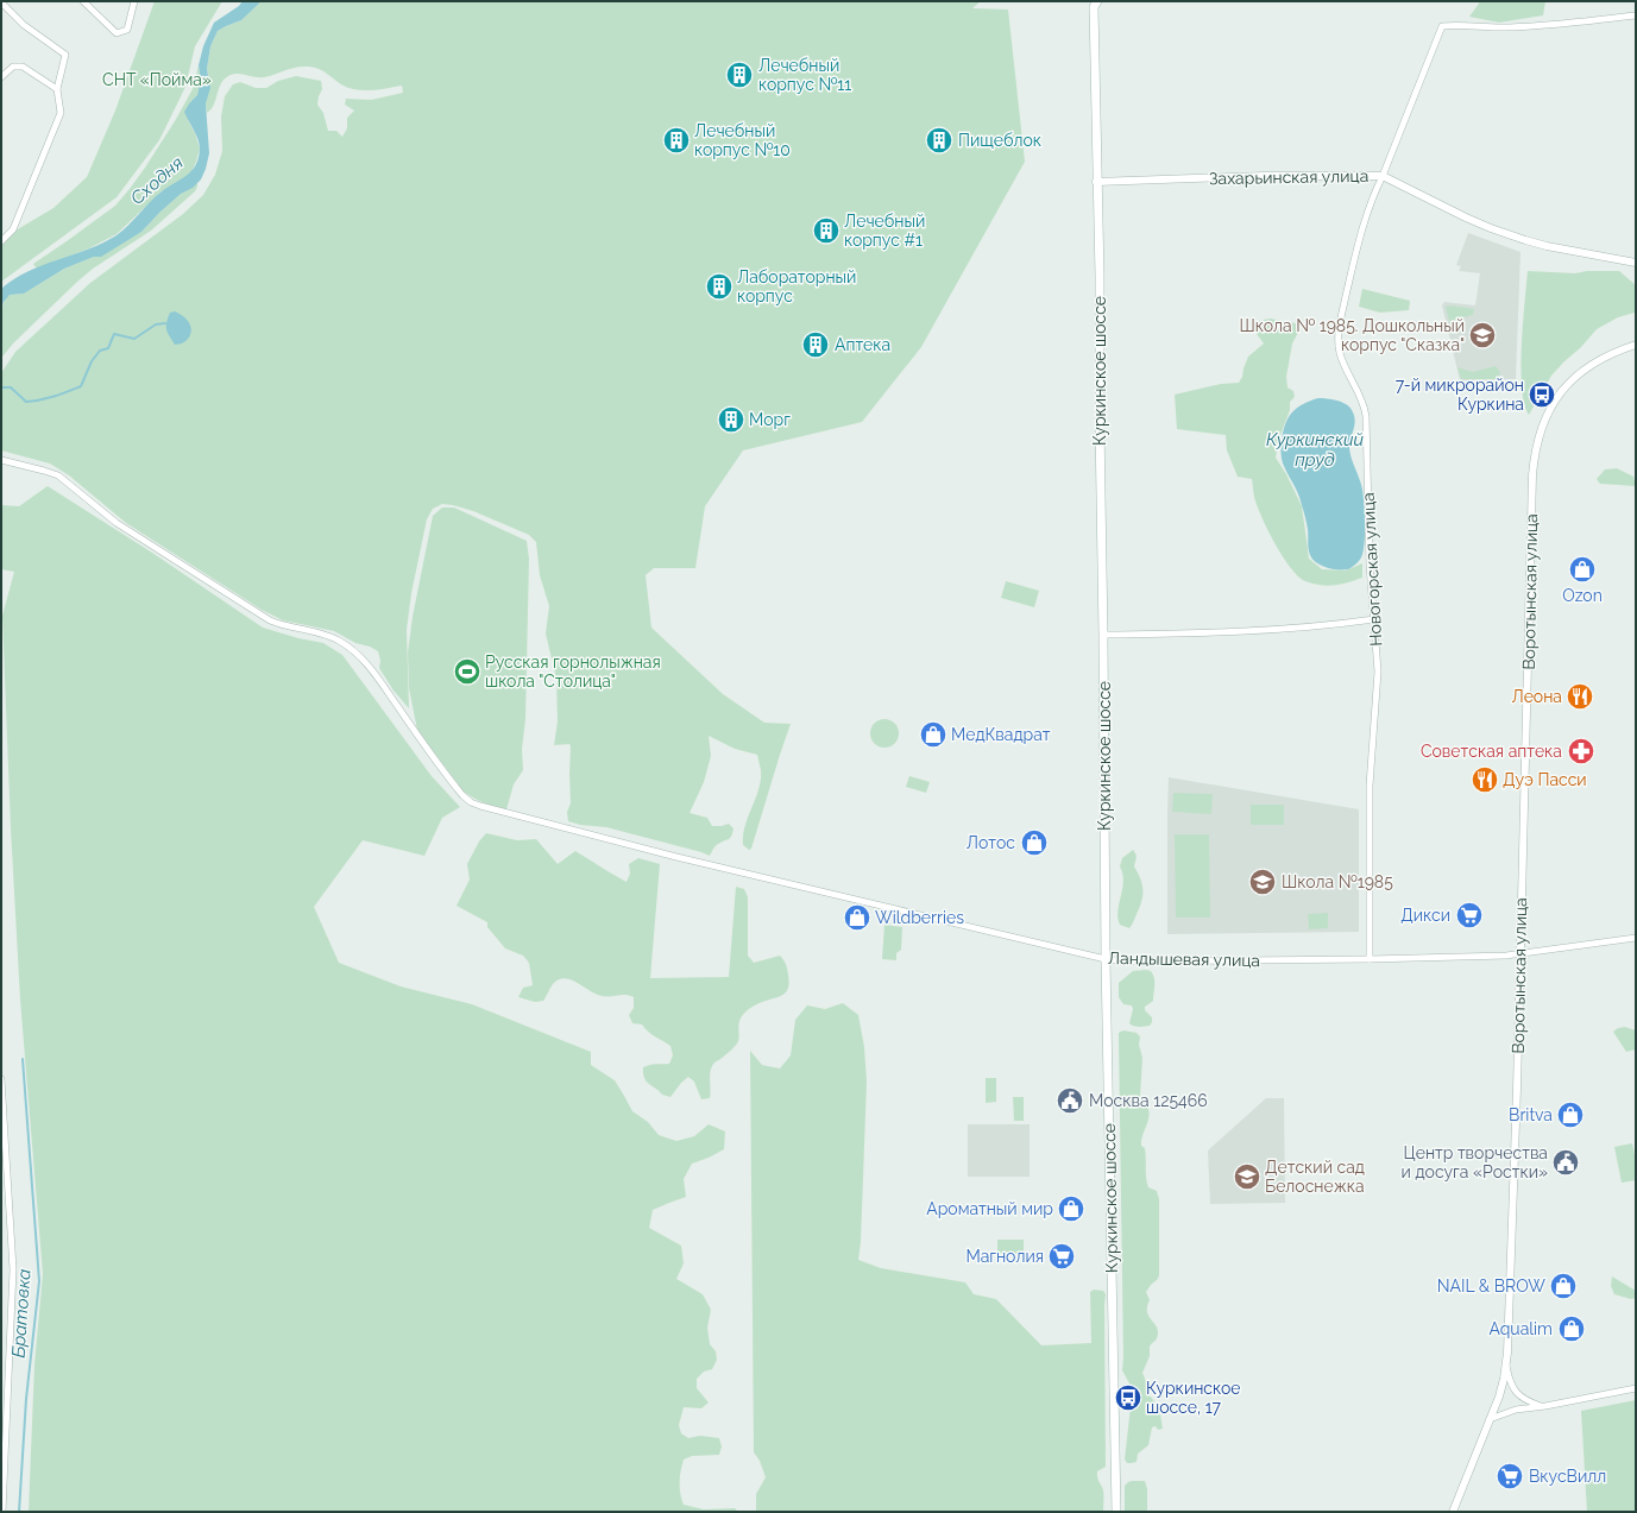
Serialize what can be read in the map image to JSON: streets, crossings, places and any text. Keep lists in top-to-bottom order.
{
  "streets": {
    "main road": ["Куркинское шоссе"],
    "street": [
      "Захарьинская улица",
      "Новогорская улица",
      "Воротынская улица",
      "Ландышевая улица"
    ]
  },
  "crossings": [
    ["Захарьинская улица", "Куркинское шоссе"],
    ["Захарьинская улица", "Новогорская улица"],
    ["Куркинское шоссе", "Ландышевая улица"],
    ["Новогорская улица", "Ландышевая улица"],
    ["Воротынская улица", "Ландышевая улица"]
  ],
  "water": ["Сходня", "Куркинский пруд", "Братовка"],
  "parks": ["СНТ «Пойма»"],
  "places": {
    "building": [
      "Лечебный корпус №11",
      "Лечебный корпус №10",
      "Пищеблок",
      "Лечебный корпус #1",
      "Лабораторный корпус",
      "Аптека",
      "Морг"
    ],
    "school or university": ["Школа № 1985. Дошкольный корпус \"Сказка\"", "Школа №1985", "Детский сад Белоснежка"],
    "bus stop": ["7-й микрорайон Куркина", "Куркинское шоссе, 17"],
    "shop": [
      "Ozon",
      "МедКвадрат",
      "Лотос",
      "Wildberries",
      "Britva",
      "Ароматный мир",
      "NAIL & BROW",
      "Aqualim"
    ],
    "sports": ["Русская горнолыжная школа \"Столица\""],
    "restaurant": ["Леона", "Дуэ Пасси"],
    "pharmacy": ["Советская аптека"],
    "supermarket": ["Дикси", "Магнолия", "ВкусВилл"],
    "public building": ["Москва 125466", "Центр творчества и досуга «Ростки»"]
  }
}
